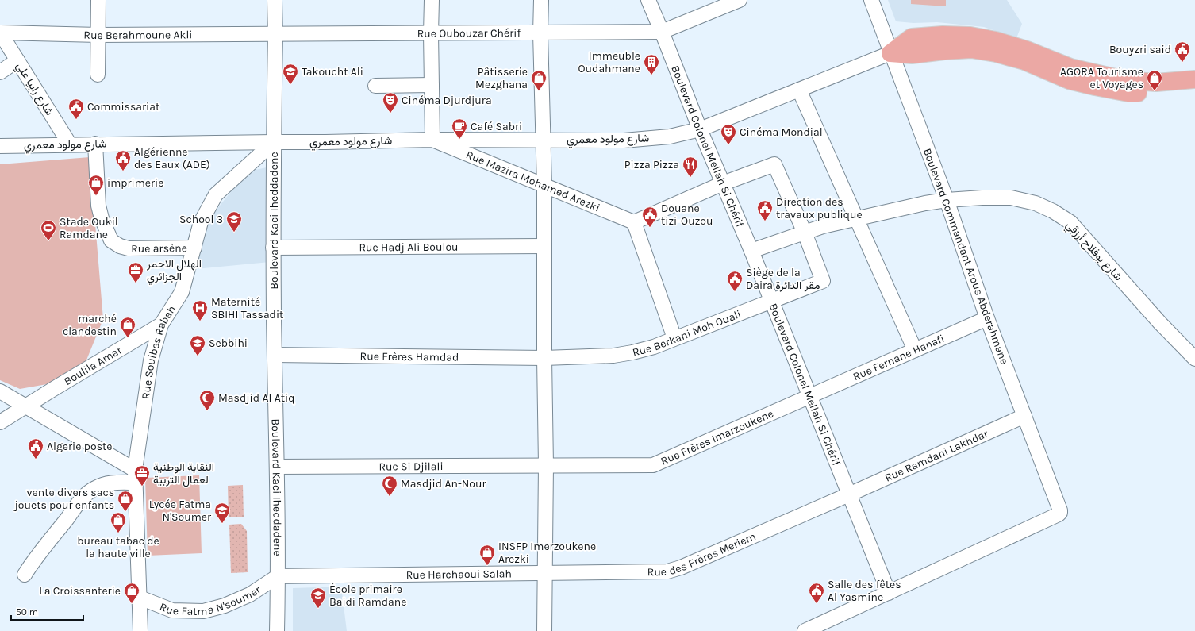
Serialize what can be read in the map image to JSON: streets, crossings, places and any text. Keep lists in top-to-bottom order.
{
  "streets": {
    "street": [
      "Rue Oubouzar Chérif",
      "Rue Berahmoune Akli",
      "شارع رابيا علي",
      "شارع مولود معمري",
      "Boulevard Colonel Mellah Si Chérif",
      "Rue Mazira Mohamed Arezki",
      "Boulevard Kaci Iheddadene",
      "Rue Hadj Ali Boulou",
      "Rue arsène",
      "شارع بوفلاح أرزقي",
      "Boulevard Commandant Arous Abderahmane",
      "Rue Berkani Moh Ouali",
      "Rue Souibes Rabah",
      "Rue Frères Hamdad",
      "Rue Fernane Hanafi",
      "Boulila Amar",
      "Rue Frères Imarzoukene",
      "Rue Ramdani Lakhdar",
      "Rue Si Djilali",
      "Rue des Frères Meriem",
      "Rue Harchaoui Salah",
      "Rue Fatma N'soumer"
    ]
  },
  "crossings": [
    ["Rue Oubouzar Chérif", "Rue Berahmoune Akli"],
    ["Rue Oubouzar Chérif", "Boulevard Colonel Mellah Si Chérif"],
    ["Rue Oubouzar Chérif", "Boulevard Kaci Iheddadene"],
    ["Rue Berahmoune Akli", "شارع رابيا علي"],
    ["Rue Berahmoune Akli", "Boulevard Kaci Iheddadene"],
    ["شارع رابيا علي", "شارع مولود معمري"],
    ["شارع مولود معمري", "Boulevard Colonel Mellah Si Chérif"],
    ["شارع مولود معمري", "Rue Mazira Mohamed Arezki"],
    ["شارع مولود معمري", "Boulevard Kaci Iheddadene"],
    ["شارع مولود معمري", "Rue arsène"],
    ["شارع مولود معمري", "Boulevard Commandant Arous Abderahmane"],
    ["شارع مولود معمري", "Rue Souibes Rabah"],
    ["Boulevard Colonel Mellah Si Chérif", "شارع بوفلاح أرزقي"],
    ["Boulevard Colonel Mellah Si Chérif", "Boulevard Commandant Arous Abderahmane"],
    ["Boulevard Colonel Mellah Si Chérif", "Rue Berkani Moh Ouali"],
    ["Boulevard Colonel Mellah Si Chérif", "Rue Fernane Hanafi"],
    ["Boulevard Colonel Mellah Si Chérif", "Rue Frères Imarzoukene"],
    ["Boulevard Colonel Mellah Si Chérif", "Rue Ramdani Lakhdar"],
    ["Boulevard Colonel Mellah Si Chérif", "Rue des Frères Meriem"],
    ["Boulevard Kaci Iheddadene", "Rue Hadj Ali Boulou"],
    ["Boulevard Kaci Iheddadene", "Rue Souibes Rabah"],
    ["Boulevard Kaci Iheddadene", "Rue Frères Hamdad"],
    ["Boulevard Kaci Iheddadene", "Rue Si Djilali"],
    ["Boulevard Kaci Iheddadene", "Rue Harchaoui Salah"],
    ["Boulevard Kaci Iheddadene", "Rue Fatma N'soumer"],
    ["Rue arsène", "Rue Souibes Rabah"],
    ["شارع بوفلاح أرزقي", "Boulevard Commandant Arous Abderahmane"],
    ["شارع بوفلاح أرزقي", "Rue Berkani Moh Ouali"],
    ["Boulevard Commandant Arous Abderahmane", "Rue Fernane Hanafi"],
    ["Boulevard Commandant Arous Abderahmane", "Rue Ramdani Lakhdar"],
    ["Rue Berkani Moh Ouali", "Rue Frères Hamdad"],
    ["Rue Souibes Rabah", "Boulila Amar"],
    ["Rue Souibes Rabah", "Rue Fatma N'soumer"],
    ["Rue Fernane Hanafi", "Rue Frères Imarzoukene"],
    ["Rue Frères Imarzoukene", "Rue Si Djilali"],
    ["Rue Ramdani Lakhdar", "Rue des Frères Meriem"],
    ["Rue des Frères Meriem", "Rue Harchaoui Salah"],
    ["Rue Harchaoui Salah", "Rue Fatma N'soumer"]
  ],
  "places": {
    "public building": [
      "Bouyzri said",
      "Commissariat",
      "Algérienne des Eaux (ADE)",
      "Direction des travaux publique",
      "Douane tizi-Ouzou",
      "Siège de la Daira مقر الدائرة",
      "Algerie poste",
      "Salle des fêtes Al Yasmine"
    ],
    "building": ["Immeuble Oudahmane"],
    "school or university": [
      "Takoucht Ali",
      "School 3",
      "Sebbihi",
      "Lycée Fatma N'Soumer",
      "École primaire Baidi Ramdane"
    ],
    "shop": [
      "Pâtisserie Mezghana",
      "AGORA Tourisme et Voyages",
      "imprimerie",
      "marché clandestin",
      "vente divers sacs jouets pour enfants",
      "bureau tabac de la haute ville",
      "INSFP Imerzoukene Arezki",
      "La Croissanterie"
    ],
    "theatre": ["Cinéma Djurdjura", "Cinéma Mondial"],
    "cafe": ["Café Sabri"],
    "restaurant": ["Pizza Pizza"],
    "sports": ["Stade Oukil Ramdane"],
    "office": ["الهلال الاحمر الجزائري", "النقابة الوطنية لعمال التربية"],
    "hospital": ["Maternité SBIHI Tassadit"],
    "mosque": ["Masdjid Al Atiq", "Masdjid An-Nour"]
  },
  "scale_bar": "50 m"
}
